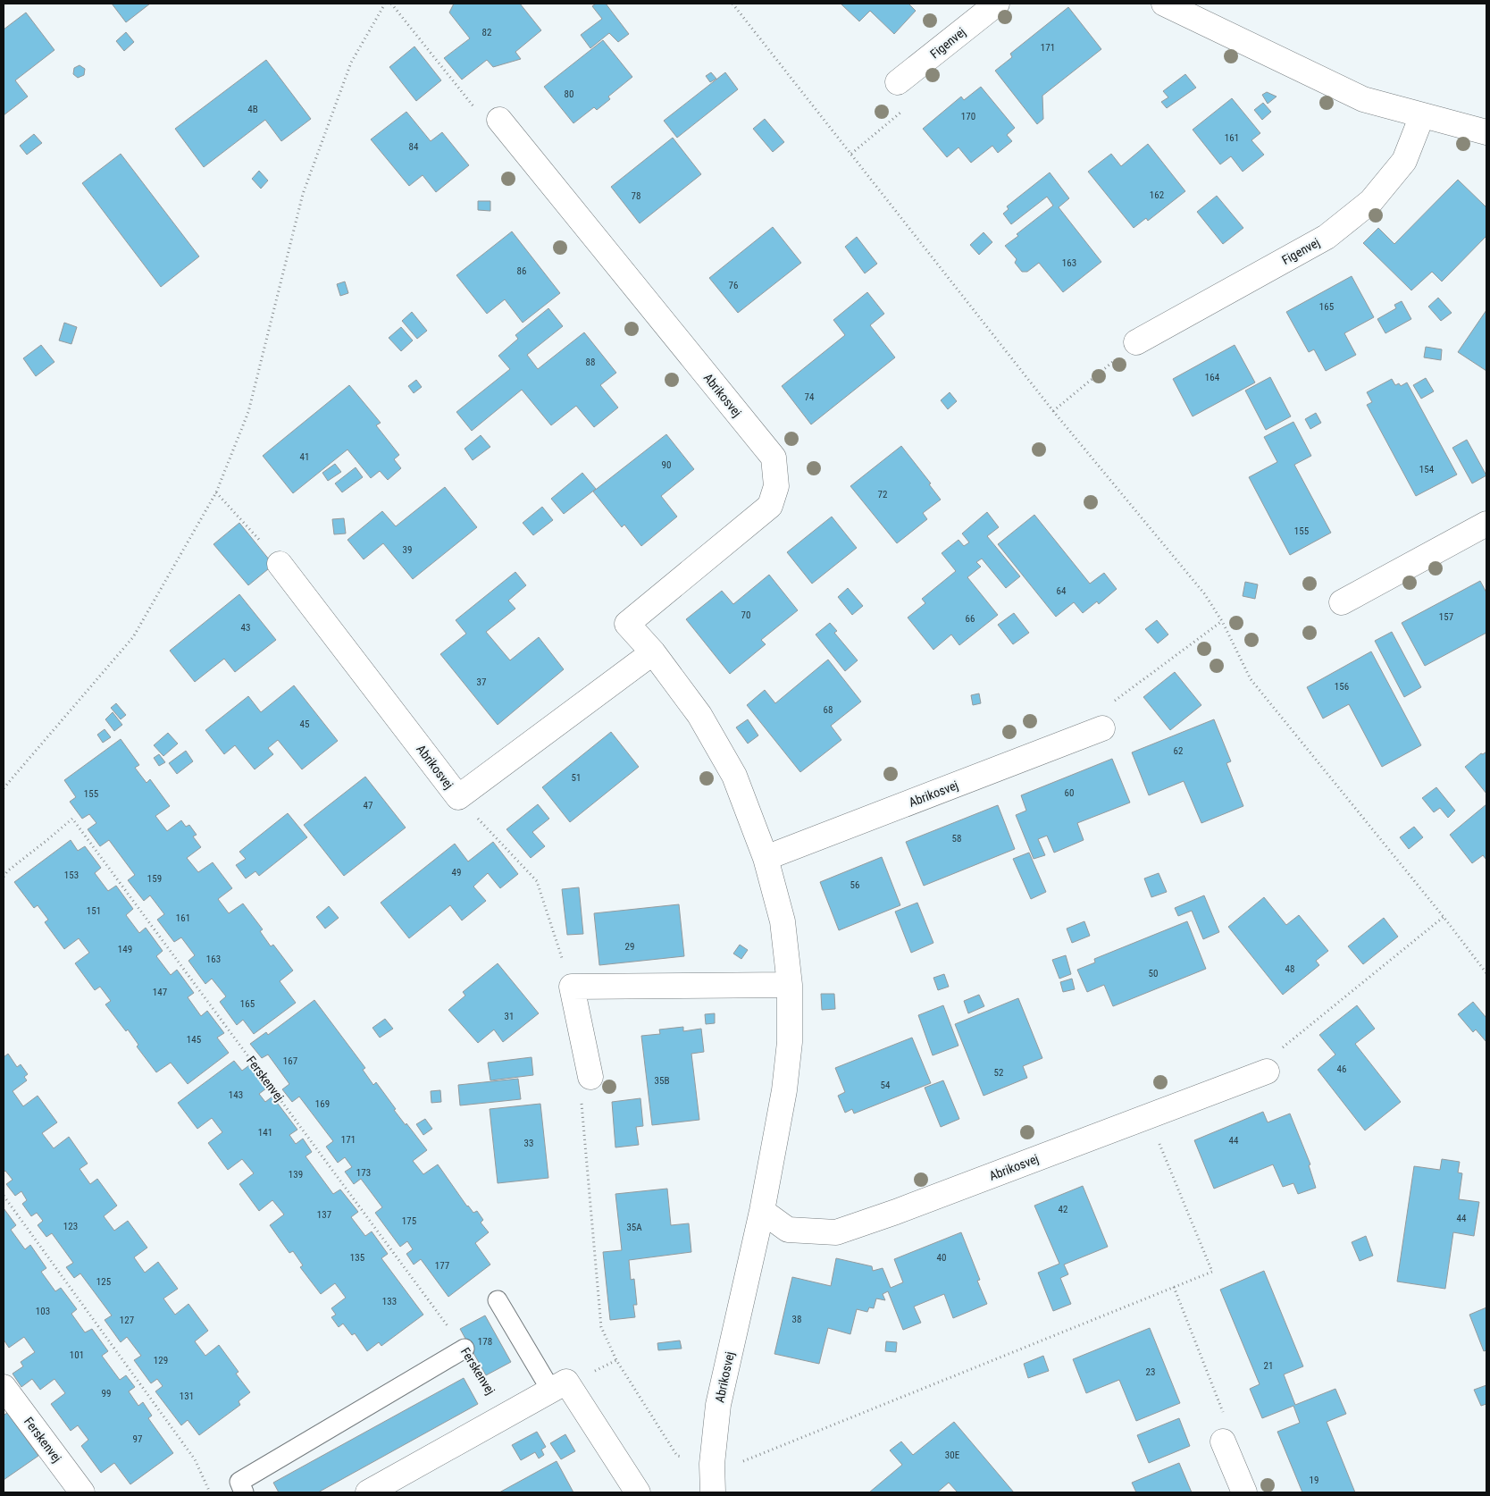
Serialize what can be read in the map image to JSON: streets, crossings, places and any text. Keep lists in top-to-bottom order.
{
  "streets": {
    "street": ["Figenvej", "Abrikosvej", "Ferskenvej"]
  },
  "house_numbers": [
    "82",
    "171",
    "80",
    "4B",
    "170",
    "161",
    "84",
    "162",
    "78",
    "163",
    "86",
    "76",
    "165",
    "88",
    "164",
    "74",
    "41",
    "90",
    "154",
    "72",
    "155",
    "39",
    "64",
    "70",
    "157",
    "66",
    "43",
    "37",
    "156",
    "68",
    "45",
    "62",
    "51",
    "60",
    "155",
    "47",
    "58",
    "49",
    "153",
    "159",
    "56",
    "151",
    "161",
    "29",
    "149",
    "163",
    "48",
    "50",
    "147",
    "165",
    "31",
    "145",
    "167",
    "46",
    "52",
    "35B",
    "54",
    "143",
    "169",
    "141",
    "171",
    "44",
    "33",
    "173",
    "139",
    "42",
    "137",
    "44",
    "175",
    "123",
    "35A",
    "135",
    "40",
    "177",
    "125",
    "133",
    "103",
    "38",
    "127",
    "178",
    "101",
    "129",
    "21",
    "23",
    "99",
    "131",
    "97",
    "30E",
    "19"
  ]
}
